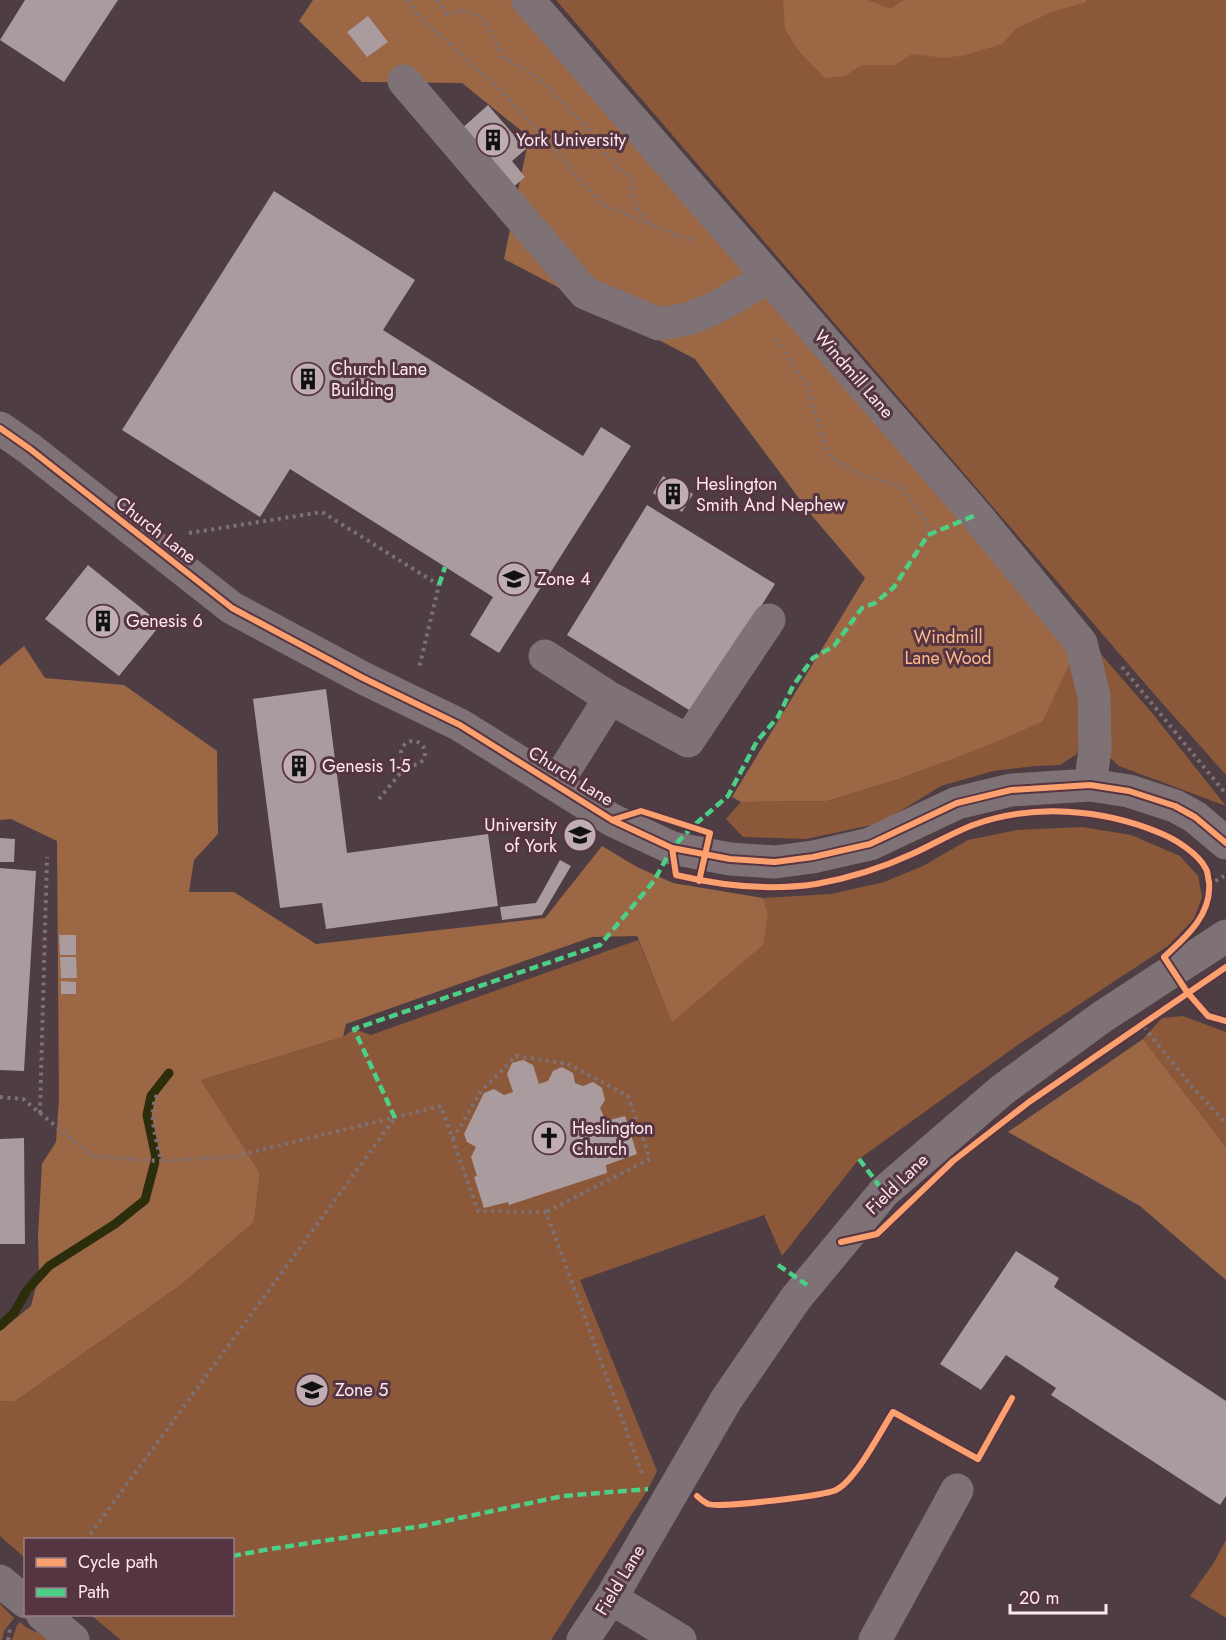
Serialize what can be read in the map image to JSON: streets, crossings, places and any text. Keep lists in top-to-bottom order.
{
  "streets": {
    "street": ["Windmill Lane", "Church Lane", "Field Lane"]
  },
  "crossings": [
    ["Windmill Lane", "Church Lane"]
  ],
  "parks": ["Windmill Lane Wood"],
  "places": {
    "building": [
      "York University",
      "Church Lane Building",
      "Heslington Smith And Nephew",
      "Genesis 6",
      "Genesis 1-5"
    ],
    "school or university": ["Zone 4", "University of York", "Zone 5"],
    "church": ["Heslington Church"]
  },
  "legend": ["Cycle path", "Path"],
  "scale_bar": "20 m"
}
